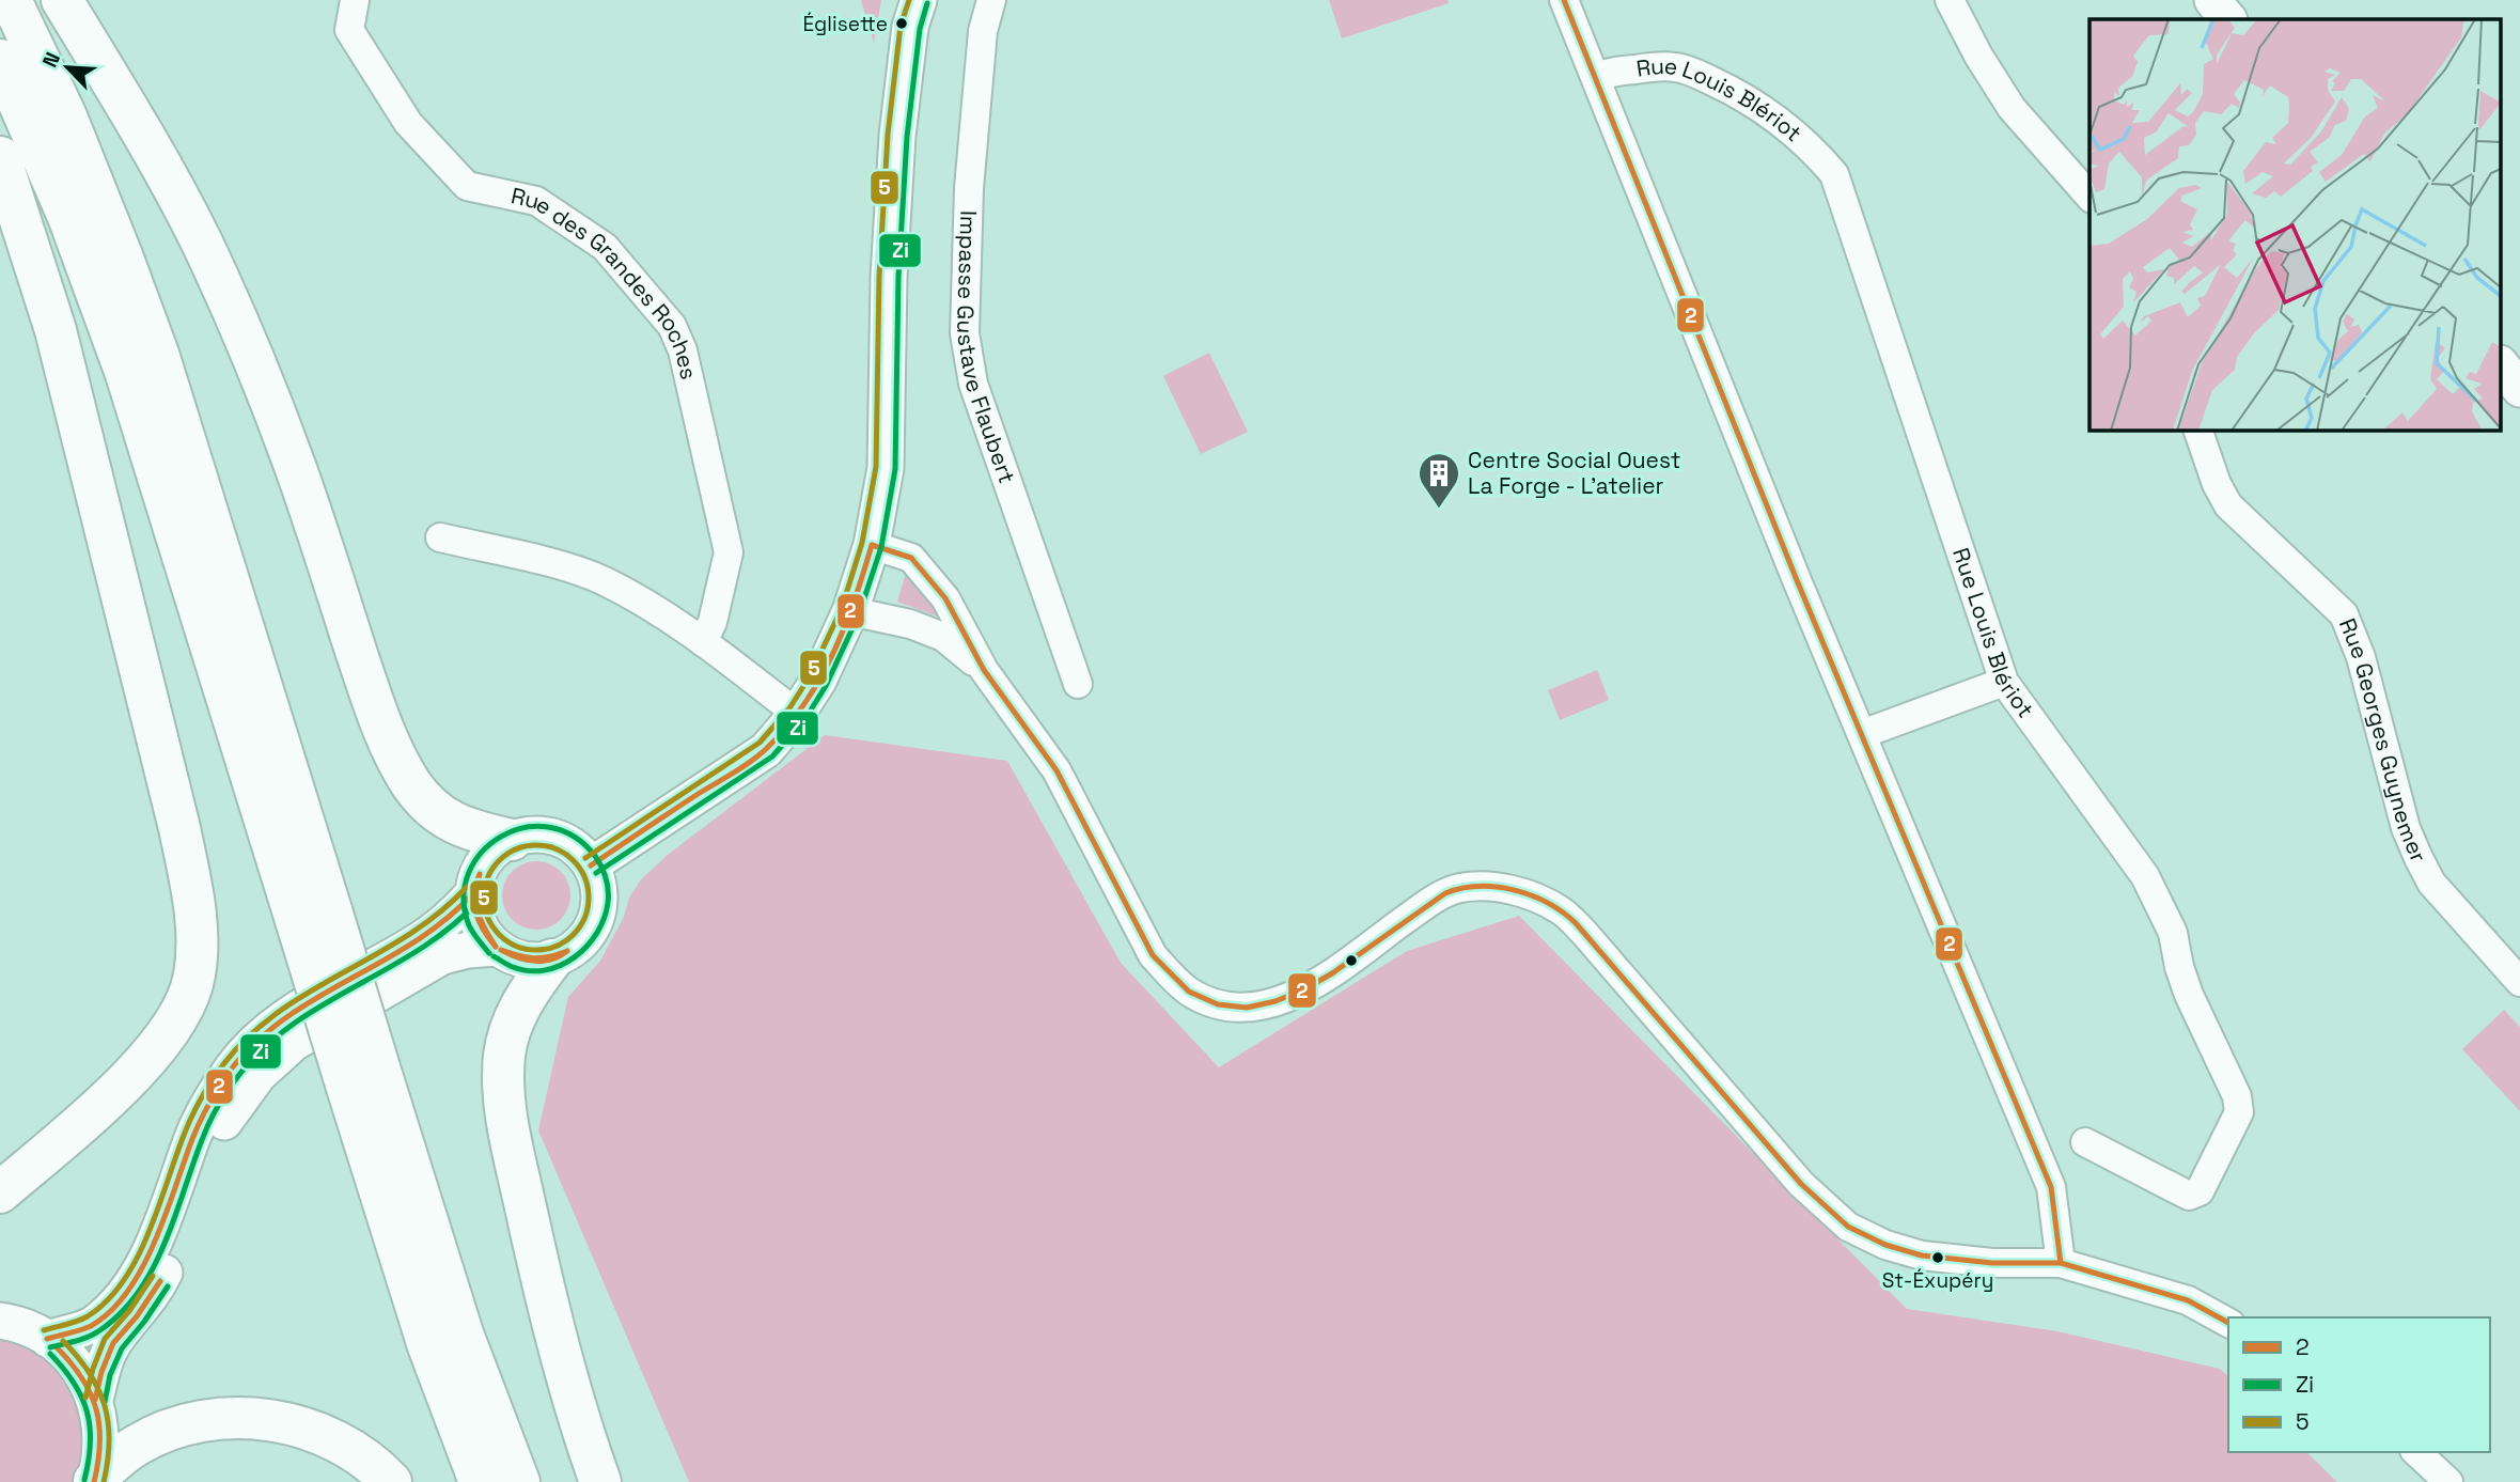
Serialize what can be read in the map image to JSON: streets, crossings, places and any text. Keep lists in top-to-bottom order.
{
  "streets": {
    "street": [
      "Rue Louis Blériot",
      "Rue des Grandes Roches",
      "Impasse Gustave Flaubert",
      "Rue Georges Guynemer"
    ]
  },
  "places": {
    "other": ["Églisette", "St-Éxupéry"],
    "building": ["Centre Social Ouest La Forge - L'atelier"]
  },
  "lines": ["transit line 2", "transit line 5", "transit line Zi"],
  "legend": ["2", "Zi", "5"],
  "north": "top left"
}
